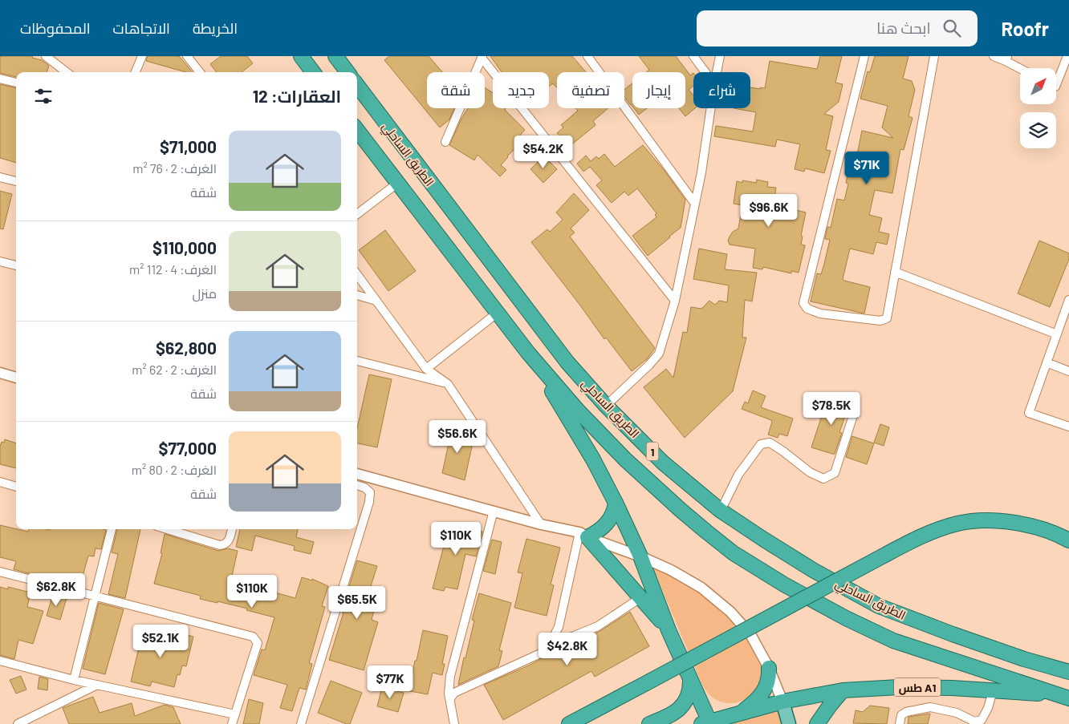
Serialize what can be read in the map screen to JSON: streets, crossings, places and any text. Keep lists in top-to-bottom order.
{
  "streets": {
    "highway": ["الطريق الساحلي", "1", "طس A1"]
  },
  "north": "top right",
  "page": {
    "header": "Roofr",
    "search": "ابحث هنا",
    "nav": ["الخريطة", "الاتجاهات", "المحفوظات"],
    "chip": [
      "شراء",
      "إيجار",
      "تصفية",
      "جديد",
      "شقة"
    ],
    "heading": "العقارات: 12",
    "list": [
      {
        "name": "$71,000",
        "note": "الغرف: 2 · 76 m² · شقة"
      },
      {
        "name": "$110,000",
        "note": "الغرف: 4 · 112 m² · منزل"
      },
      {
        "name": "$62,800",
        "note": "الغرف: 2 · 62 m² · شقة"
      },
      {
        "name": "$77,000",
        "note": "الغرف: 2 · 80 m² · شقة"
      }
    ],
    "price": [
      "$54.2K",
      "$71K",
      "$96.6K",
      "$78.5K",
      "$56.6K",
      "$110K",
      "$62.8K",
      "$110K",
      "$65.5K",
      "$52.1K",
      "$42.8K",
      "$77K"
    ]
  }
}
